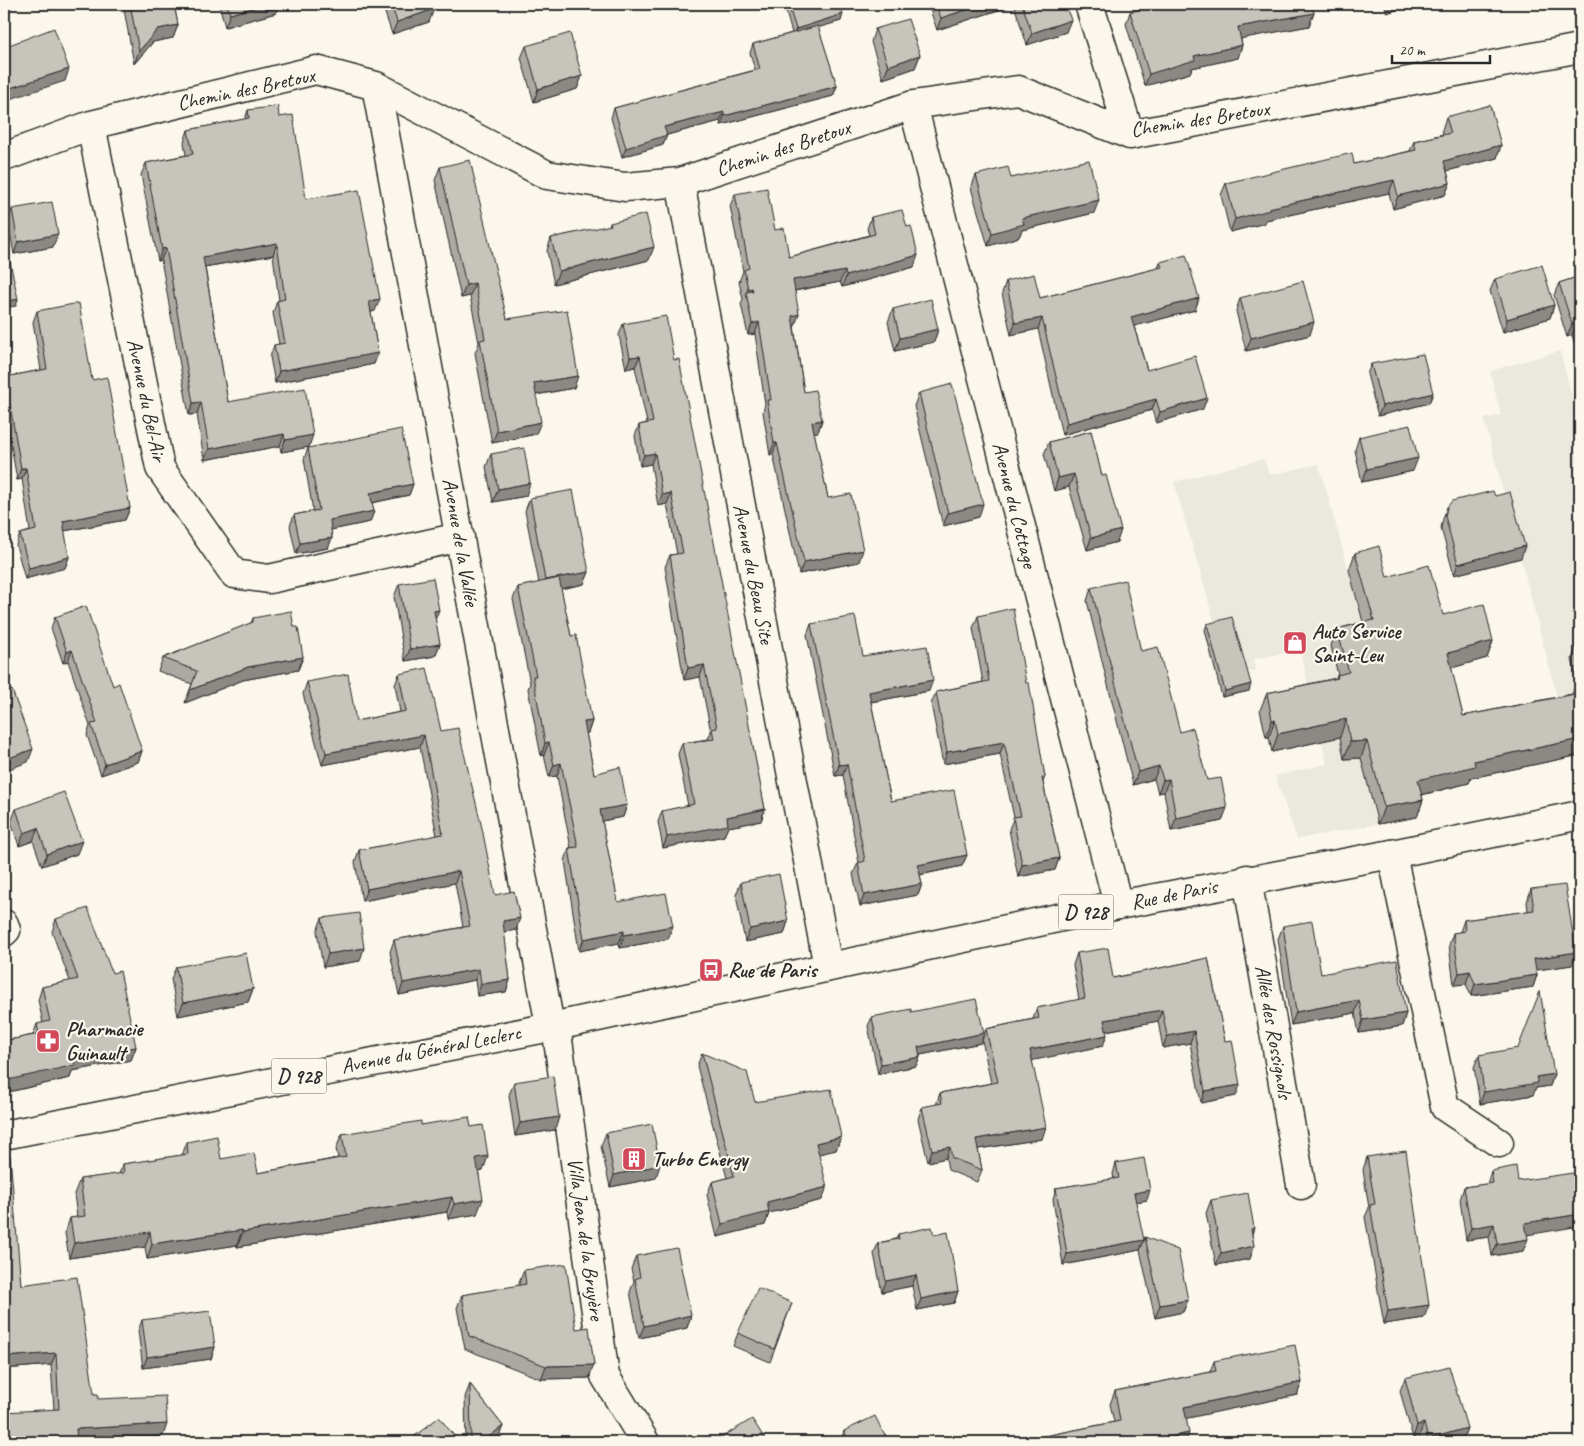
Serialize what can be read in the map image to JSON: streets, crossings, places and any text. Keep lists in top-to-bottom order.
{
  "streets": {
    "street": [
      "Chemin des Bretoux",
      "Avenue du Bel-Air",
      "Avenue du Cottage",
      "Avenue de la Vallée",
      "Avenue du Beau Site",
      "Rue de Paris",
      "D 928",
      "Allée des Rossignols",
      "Avenue du Général Leclerc",
      "Villa Jean de la Bruyère"
    ]
  },
  "crossings": [
    ["Chemin des Bretoux", "Avenue du Bel-Air"],
    ["Chemin des Bretoux", "Avenue du Cottage"],
    ["Chemin des Bretoux", "Avenue de la Vallée"],
    ["Chemin des Bretoux", "Avenue du Beau Site"],
    ["Avenue du Bel-Air", "Avenue de la Vallée"],
    ["Avenue du Cottage", "Rue de Paris"],
    ["Avenue de la Vallée", "Avenue du Général Leclerc"],
    ["Avenue de la Vallée", "Villa Jean de la Bruyère"],
    ["Avenue du Beau Site", "Rue de Paris"],
    ["Rue de Paris", "Allée des Rossignols"],
    ["Rue de Paris", "Avenue du Général Leclerc"],
    ["Avenue du Général Leclerc", "Villa Jean de la Bruyère"]
  ],
  "places": {
    "shop": ["Auto Service Saint-Leu"],
    "bus stop": ["Rue de Paris"],
    "pharmacy": ["Pharmacie Guinault"],
    "building": ["Turbo Energy"]
  },
  "scale_bar": "20 m"
}
